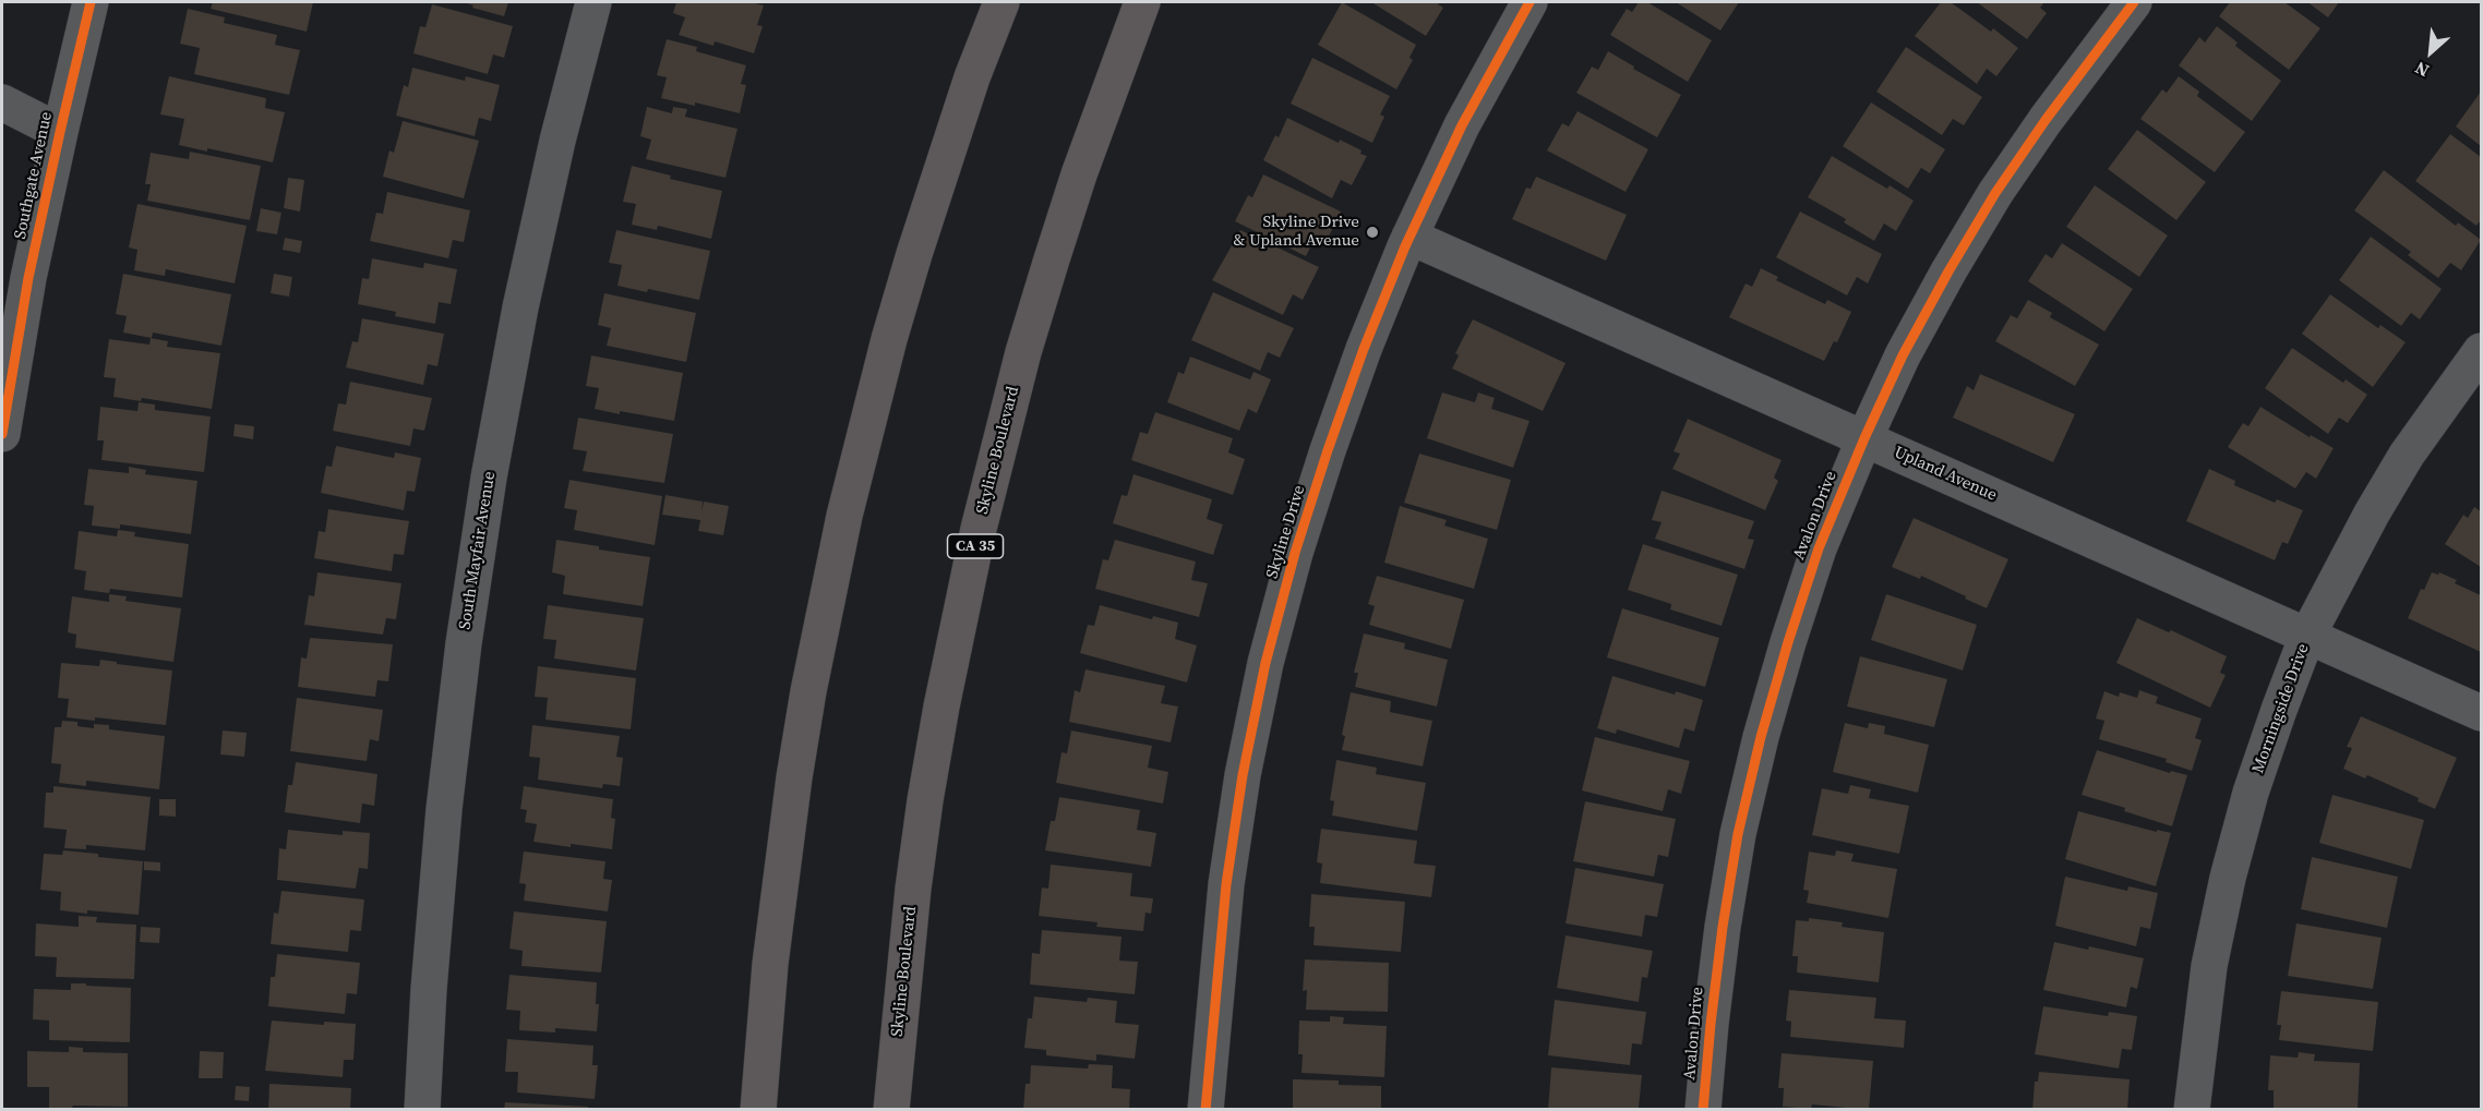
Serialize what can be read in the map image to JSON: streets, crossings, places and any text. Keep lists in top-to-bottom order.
{
  "streets": {
    "main road": ["Skyline Boulevard", "CA 35"],
    "street": [
      "Southgate Avenue",
      "Upland Avenue",
      "Avalon Drive",
      "Skyline Drive",
      "South Mayfair Avenue",
      "Morningside Drive"
    ]
  },
  "crossings": [
    ["Upland Avenue", "Avalon Drive"],
    ["Upland Avenue", "Skyline Drive"],
    ["Upland Avenue", "Morningside Drive"]
  ],
  "places": ["Skyline Drive & Upland Avenue"],
  "north": "bottom left"
}
